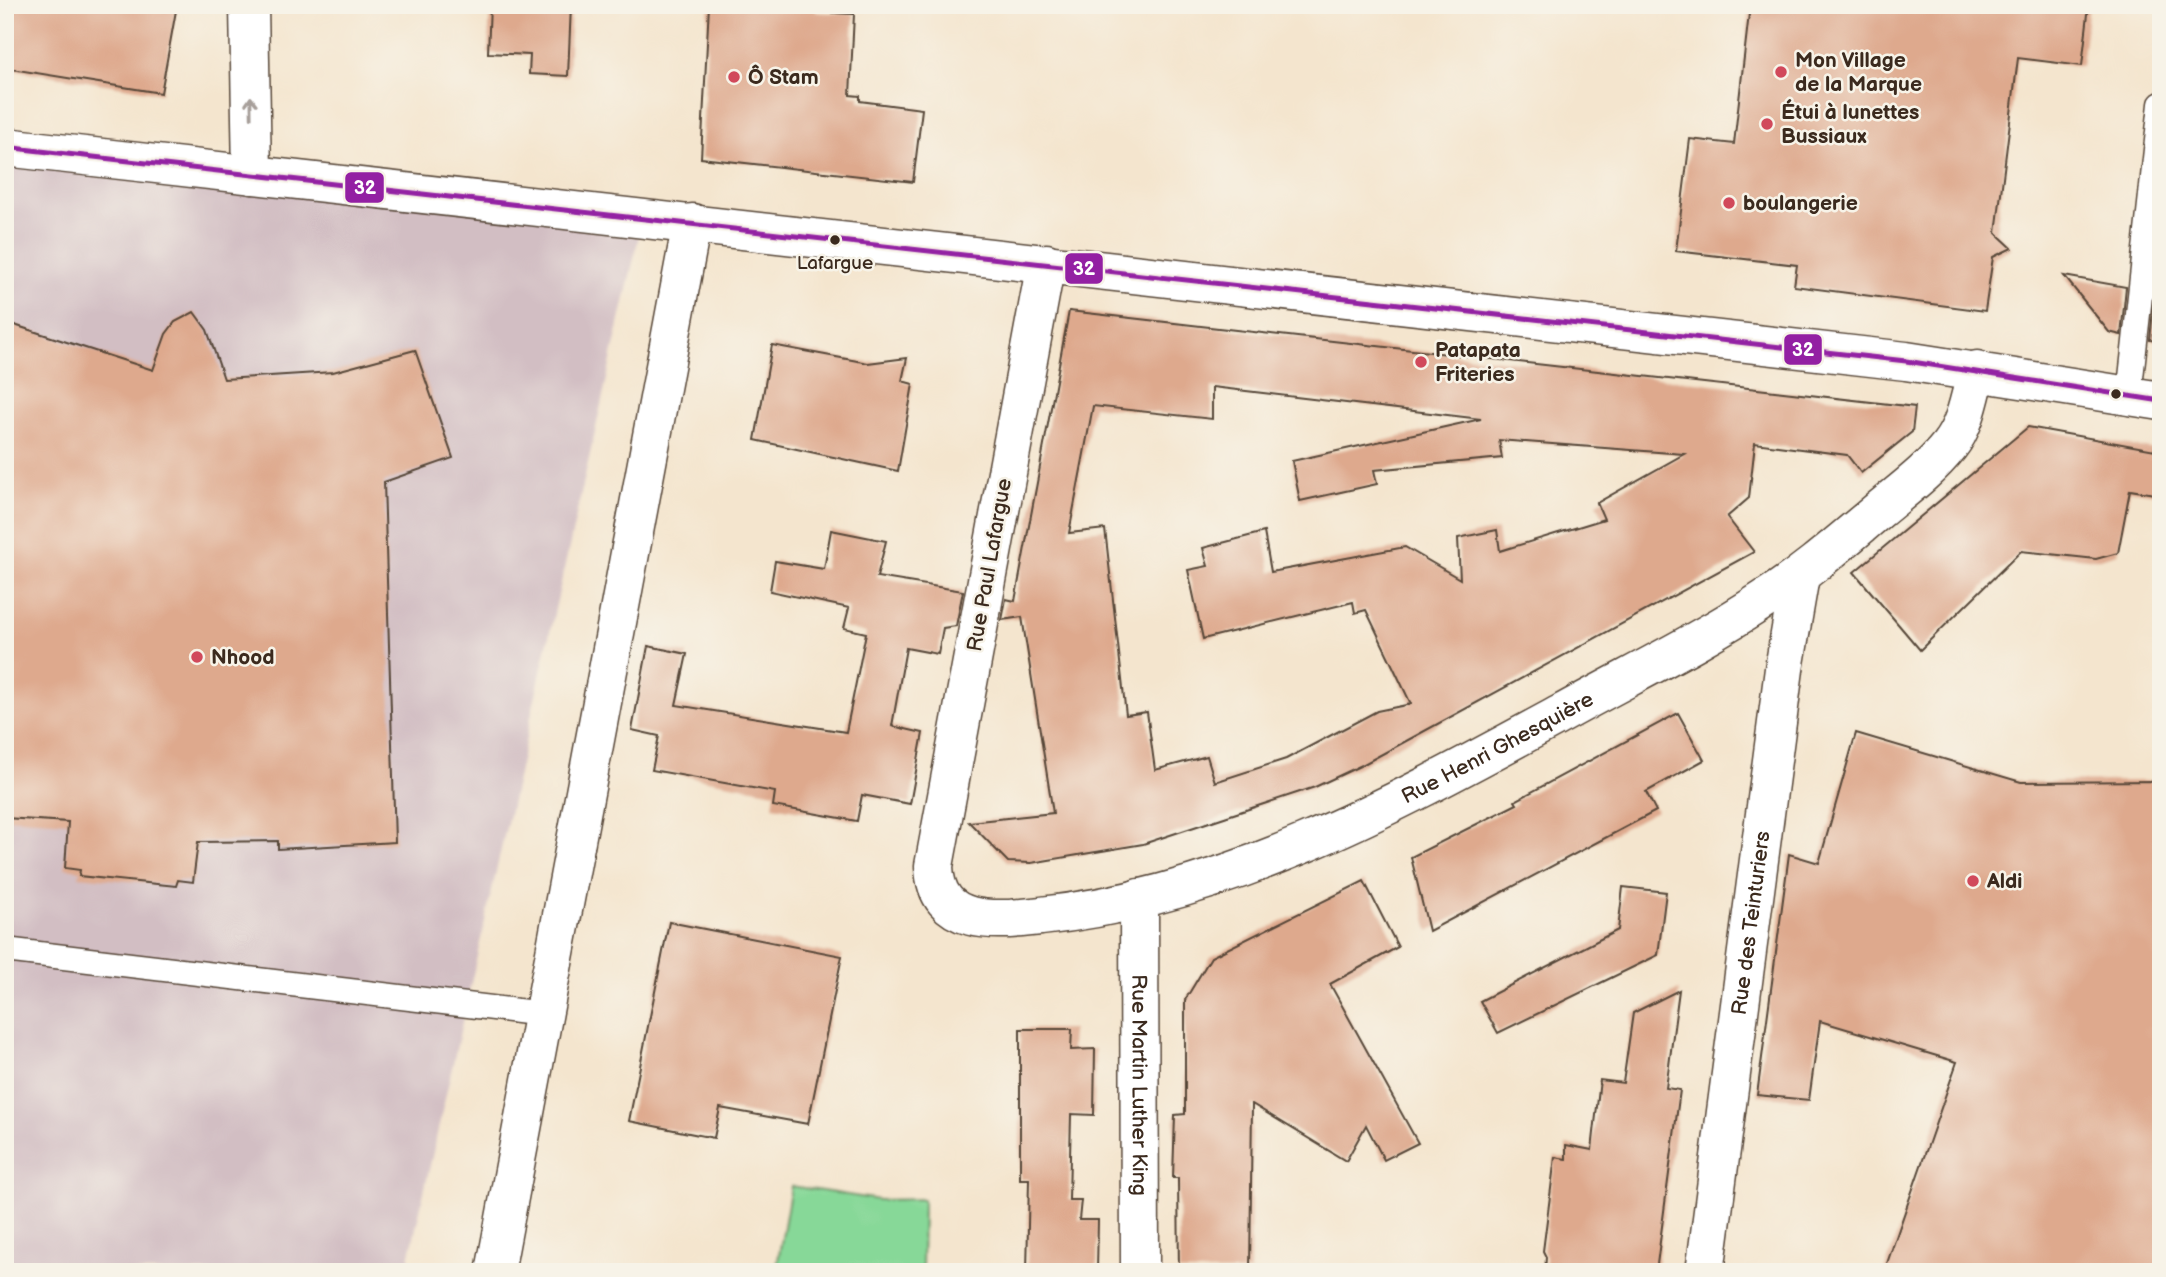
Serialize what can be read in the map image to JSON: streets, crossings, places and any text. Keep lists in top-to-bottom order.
{
  "streets": {
    "street": [
      "Rue Paul Lafargue",
      "Rue Henri Ghesquière",
      "Rue des Teinturiers",
      "Rue Martin Luther King"
    ]
  },
  "crossings": [
    ["Rue Paul Lafargue", "Rue Henri Ghesquière"],
    ["Rue Henri Ghesquière", "Rue des Teinturiers"],
    ["Rue Henri Ghesquière", "Rue Martin Luther King"]
  ],
  "places": [
    "Mon Village de la Marque",
    "Ô Stam",
    "Étui à lunettes Bussiaux",
    "boulangerie",
    "Lafargue",
    "Patapata Friteries",
    "Nhood",
    "Aldi"
  ],
  "lines": ["transit line 32"]
}
